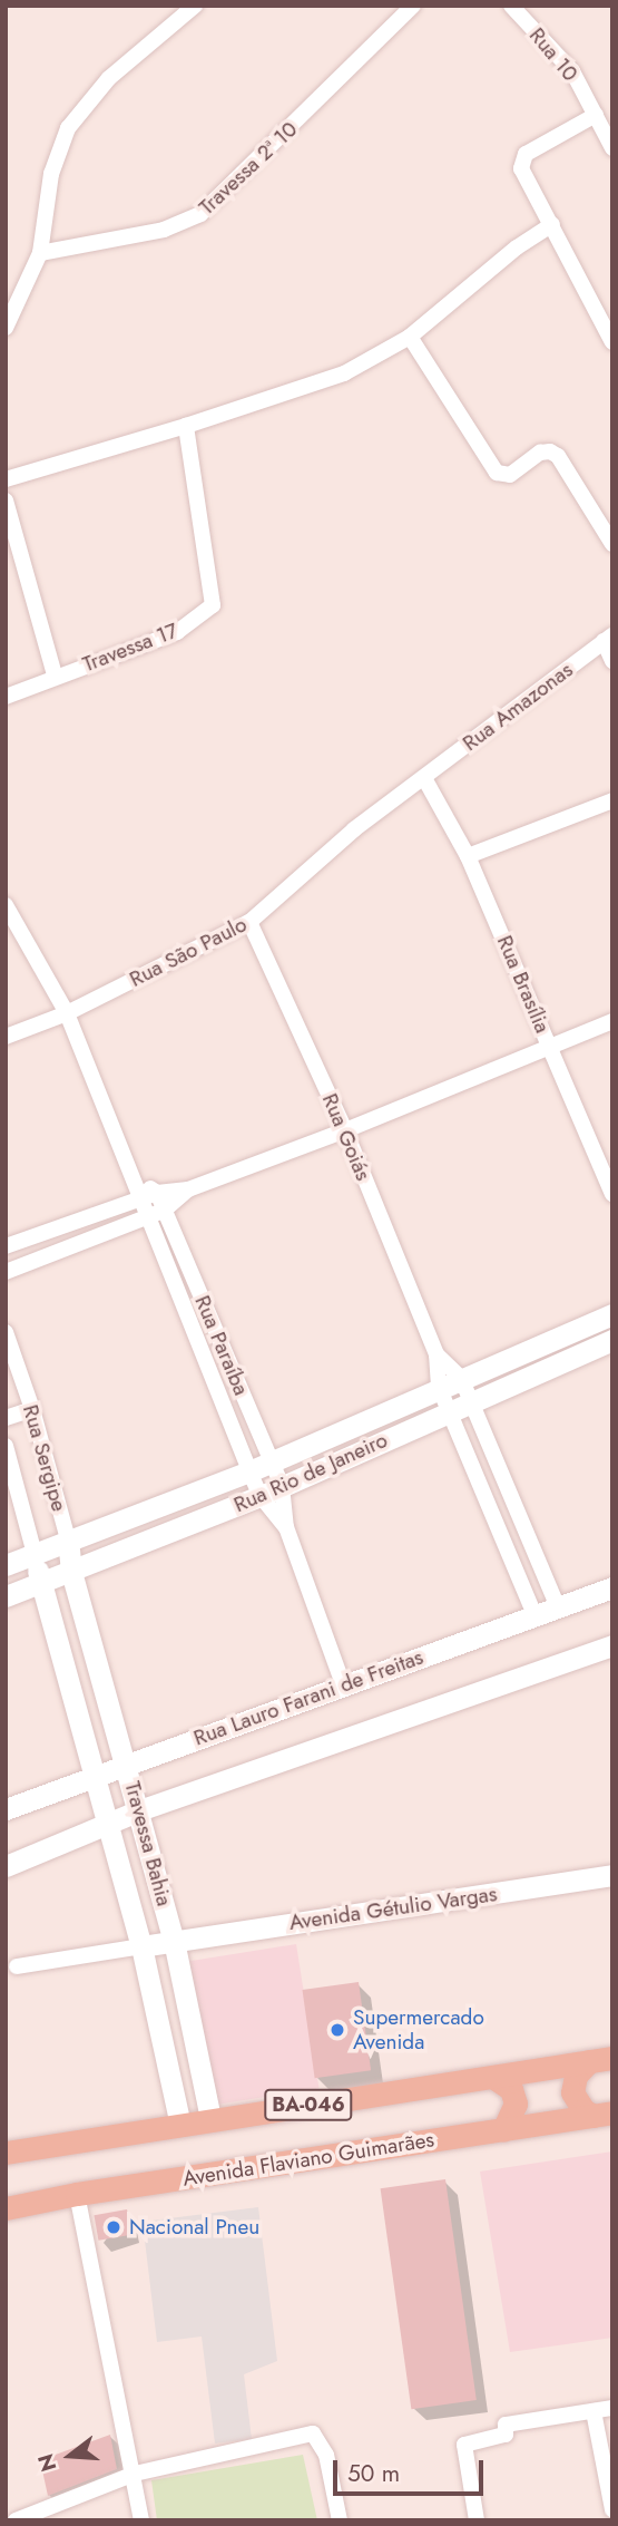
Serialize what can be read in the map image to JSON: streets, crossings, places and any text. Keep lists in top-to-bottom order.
{
  "streets": {
    "main road": ["BA-046", "Avenida Flaviano Guimarães"],
    "street": [
      "Rua 10",
      "Travessa 2ª 10",
      "Travessa 17",
      "Rua Amazonas",
      "Rua São Paulo",
      "Rua Brasília",
      "Rua Goiás",
      "Rua Paraíba",
      "Rua Sergipe",
      "Rua Rio de Janeiro",
      "Rua Lauro Farani de Freitas",
      "Travessa Bahia",
      "Avenida Gétulio Vargas"
    ]
  },
  "crossings": [
    ["Rua Amazonas", "Rua São Paulo"],
    ["Rua Amazonas", "Rua Brasília"],
    ["Rua São Paulo", "Rua Brasília"],
    ["Rua São Paulo", "Rua Goiás"],
    ["Rua São Paulo", "Rua Paraíba"],
    ["Rua Goiás", "Rua Rio de Janeiro"],
    ["Rua Goiás", "Rua Lauro Farani de Freitas"],
    ["Rua Paraíba", "Rua Rio de Janeiro"],
    ["Rua Paraíba", "Rua Lauro Farani de Freitas"],
    ["Rua Sergipe", "Rua Rio de Janeiro"],
    ["Rua Sergipe", "Travessa Bahia"],
    ["Rua Rio de Janeiro", "Travessa Bahia"],
    ["Rua Lauro Farani de Freitas", "Travessa Bahia"],
    ["Travessa Bahia", "Avenida Gétulio Vargas"],
    ["Travessa Bahia", "BA-046"]
  ],
  "places": ["Supermercado Avenida", "Nacional Pneu"],
  "scale_bar": "50 m",
  "north": "left"
}
